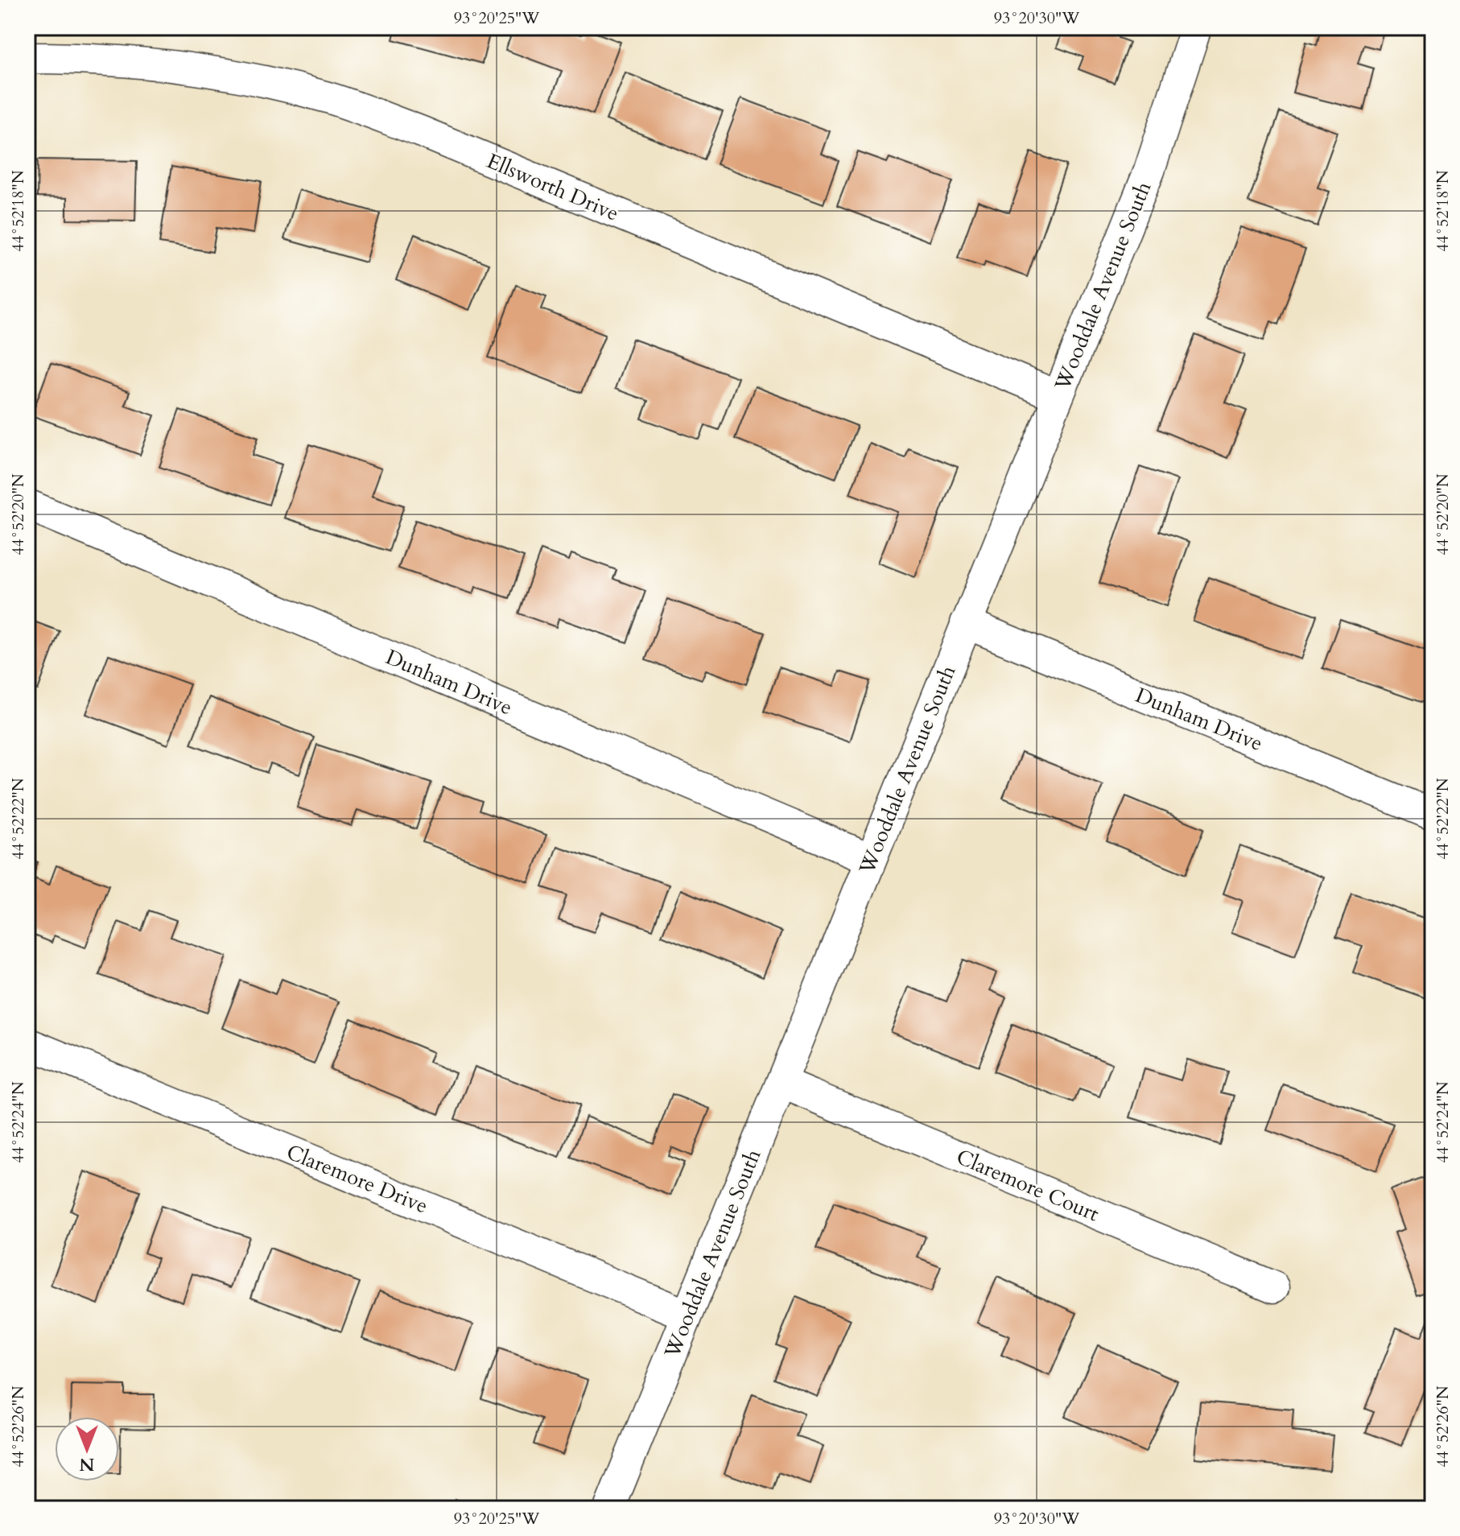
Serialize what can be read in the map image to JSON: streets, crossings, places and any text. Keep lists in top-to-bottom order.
{
  "streets": {
    "street": [
      "Ellsworth Drive",
      "Wooddale Avenue South",
      "Dunham Drive",
      "Claremore Drive",
      "Claremore Court"
    ]
  },
  "crossings": [
    ["Ellsworth Drive", "Wooddale Avenue South"],
    ["Wooddale Avenue South", "Dunham Drive"],
    ["Wooddale Avenue South", "Claremore Drive"],
    ["Wooddale Avenue South", "Claremore Court"]
  ],
  "north": "bottom",
  "coordinates": [
    "93°20'25\"W",
    "93°20'30\"W",
    "44°52'18\"N",
    "44°52'20\"N",
    "44°52'22\"N",
    "44°52'24\"N",
    "44°52'26\"N"
  ]
}
